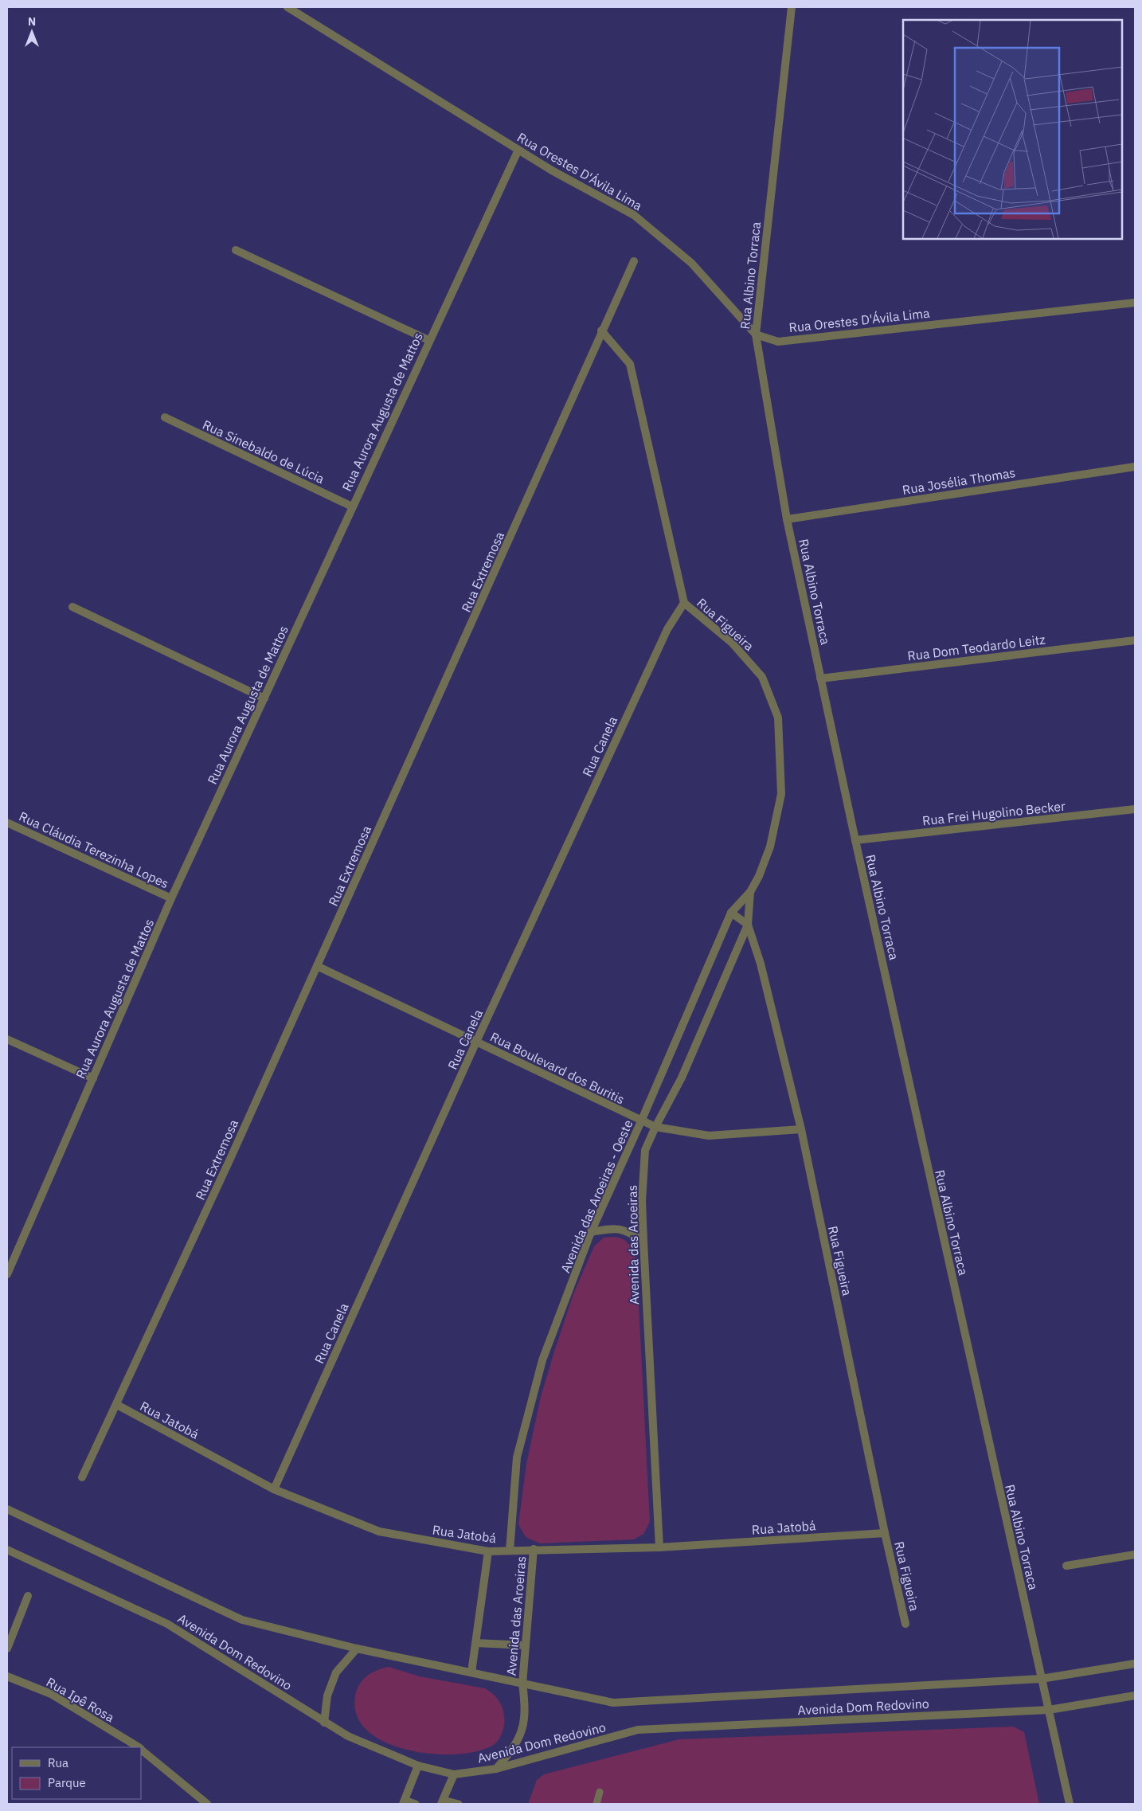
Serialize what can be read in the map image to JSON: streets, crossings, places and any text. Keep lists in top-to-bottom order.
{
  "streets": {
    "street": [
      "Rua Orestes D'Ávila Lima",
      "Rua Albino Torraca",
      "Rua Aurora Augusta de Mattos",
      "Rua Sinebaldo de Lúcia",
      "Rua Josélia Thomas",
      "Rua Extremosa",
      "Rua Figueira",
      "Rua Dom Teodardo Leitz",
      "Rua Canela",
      "Rua Frei Hugolino Becker",
      "Rua Cláudia Terezinha Lopes",
      "Rua Boulevard dos Buritis",
      "Avenida das Aroeiras - Oeste",
      "Avenida das Aroeiras",
      "Rua Jatobá",
      "Avenida Dom Redovino",
      "Rua Ipê Rosa"
    ]
  },
  "crossings": [
    ["Rua Orestes D'Ávila Lima", "Rua Albino Torraca"],
    ["Rua Orestes D'Ávila Lima", "Rua Aurora Augusta de Mattos"],
    ["Rua Albino Torraca", "Rua Josélia Thomas"],
    ["Rua Albino Torraca", "Rua Dom Teodardo Leitz"],
    ["Rua Albino Torraca", "Rua Frei Hugolino Becker"],
    ["Rua Albino Torraca", "Avenida Dom Redovino"],
    ["Rua Aurora Augusta de Mattos", "Rua Sinebaldo de Lúcia"],
    ["Rua Aurora Augusta de Mattos", "Rua Cláudia Terezinha Lopes"],
    ["Rua Extremosa", "Rua Figueira"],
    ["Rua Extremosa", "Rua Boulevard dos Buritis"],
    ["Rua Extremosa", "Rua Jatobá"],
    ["Rua Figueira", "Rua Canela"],
    ["Rua Figueira", "Rua Boulevard dos Buritis"],
    ["Rua Figueira", "Avenida das Aroeiras - Oeste"],
    ["Rua Figueira", "Avenida das Aroeiras"],
    ["Rua Figueira", "Rua Jatobá"],
    ["Rua Canela", "Rua Boulevard dos Buritis"],
    ["Rua Canela", "Rua Jatobá"],
    ["Rua Boulevard dos Buritis", "Avenida das Aroeiras - Oeste"],
    ["Rua Boulevard dos Buritis", "Avenida das Aroeiras"],
    ["Avenida das Aroeiras - Oeste", "Avenida das Aroeiras"],
    ["Avenida das Aroeiras - Oeste", "Rua Jatobá"],
    ["Avenida das Aroeiras", "Rua Jatobá"],
    ["Avenida das Aroeiras", "Avenida Dom Redovino"]
  ],
  "legend": ["Rua", "Parque"],
  "north": "top"
}
